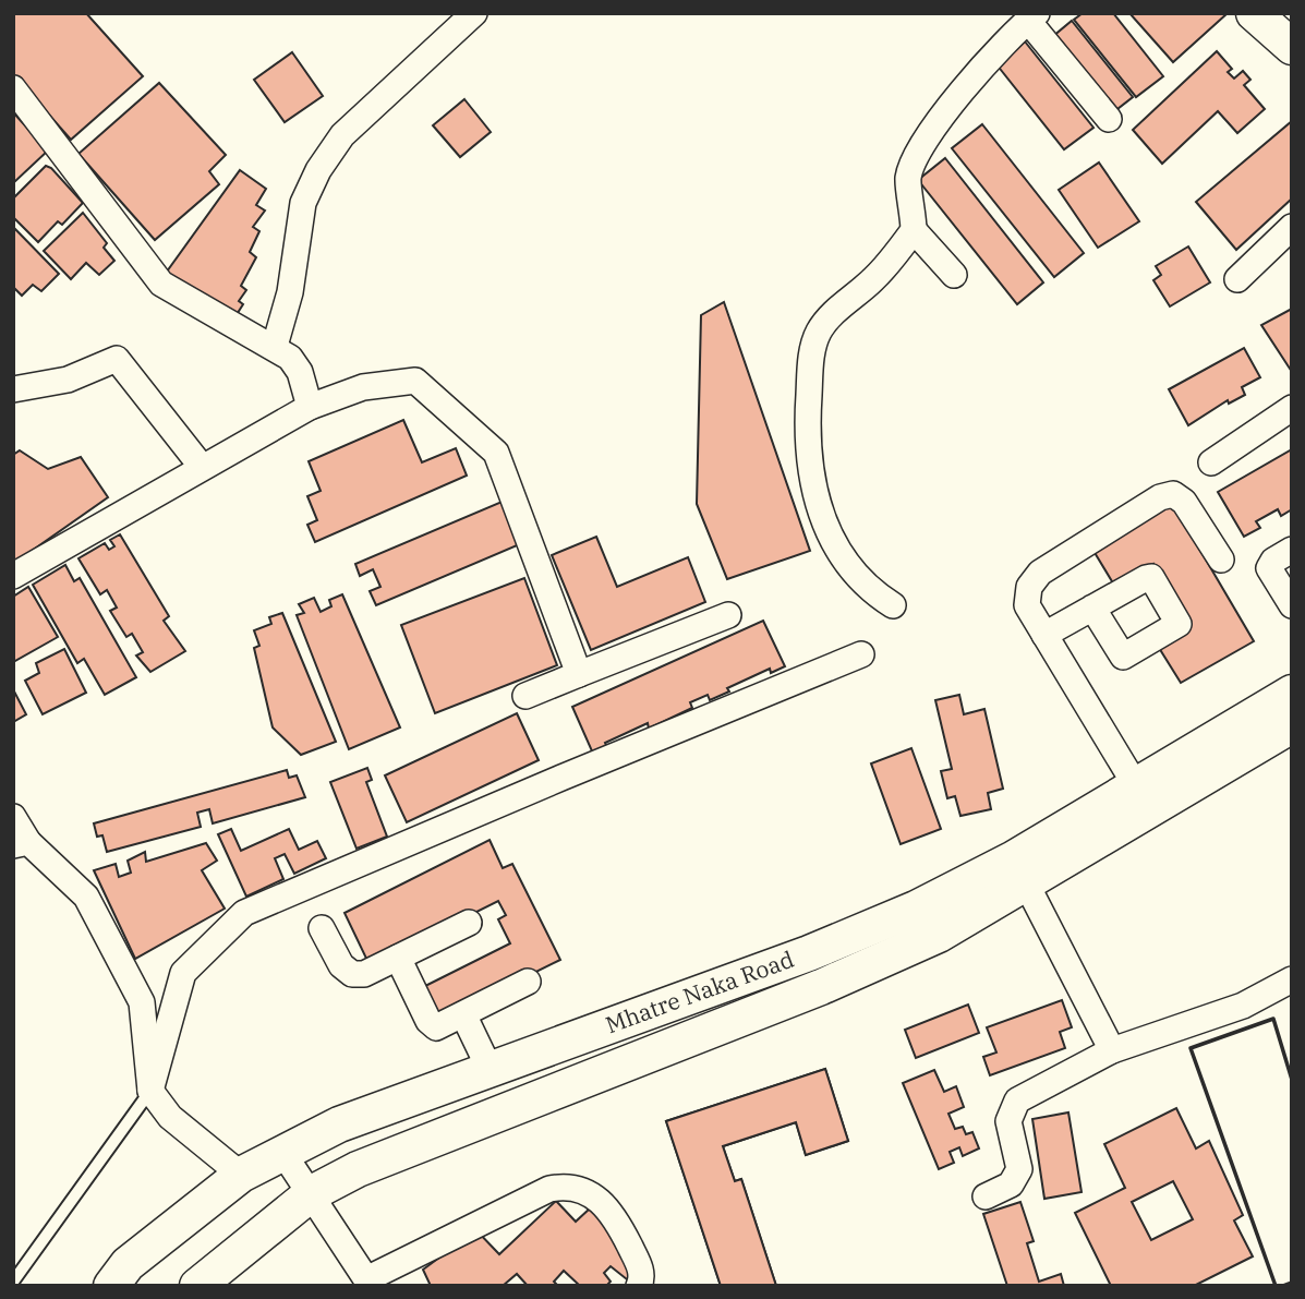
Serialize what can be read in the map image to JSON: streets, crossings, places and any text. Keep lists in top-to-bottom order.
{
  "streets": {
    "street": ["Mhatre Naka Road"]
  }
}
